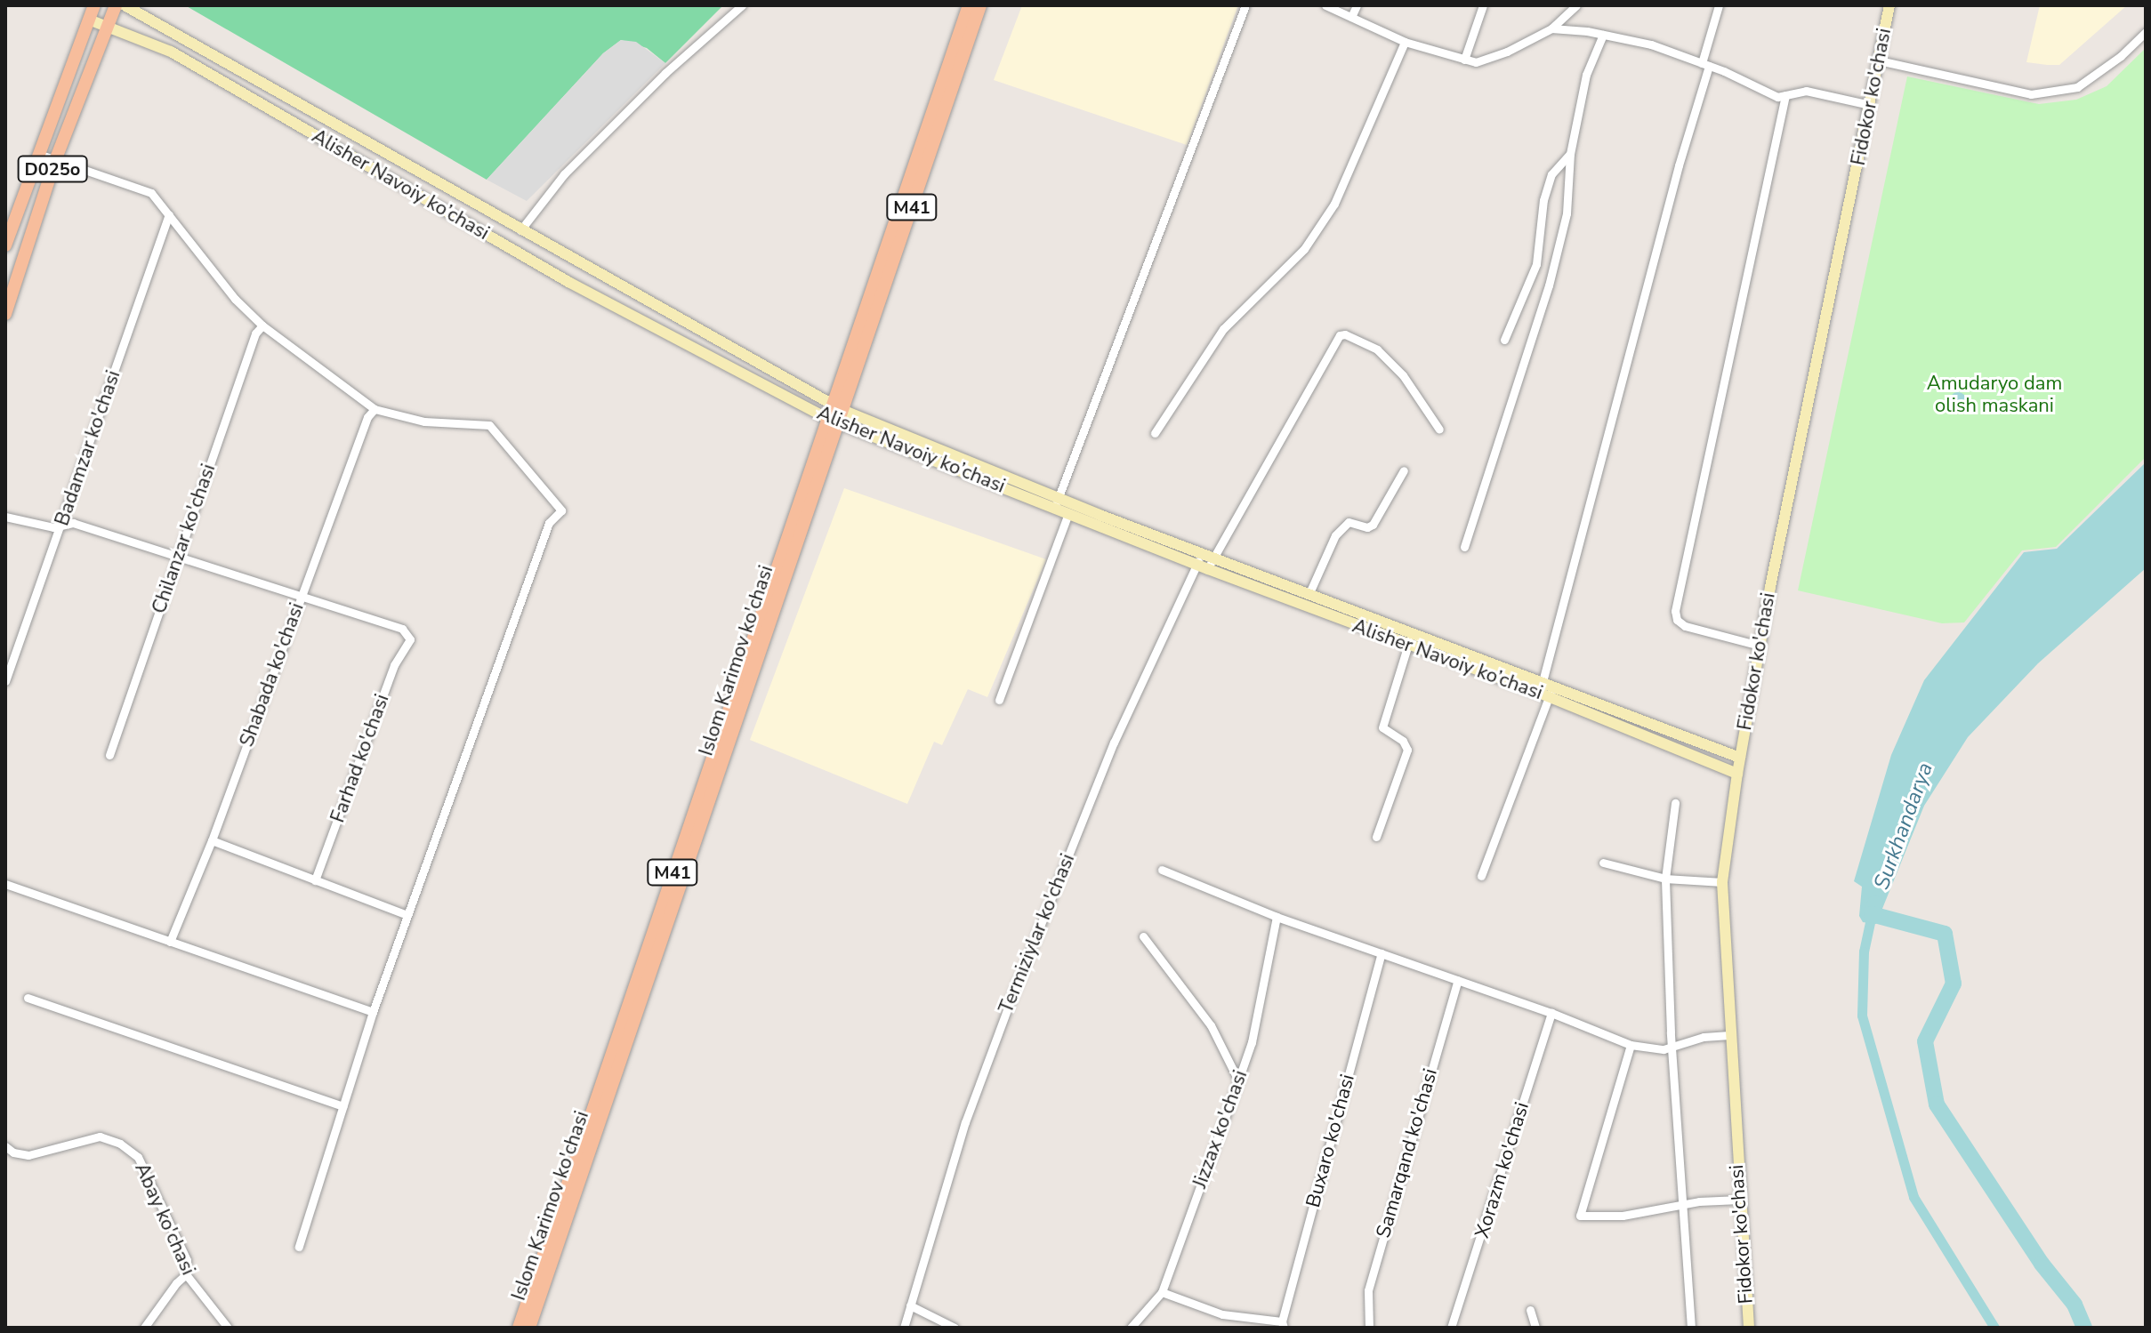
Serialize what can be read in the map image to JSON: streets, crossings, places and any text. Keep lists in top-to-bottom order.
{
  "streets": {
    "main road": [
      "Fidokor ko'chasi",
      "D025o",
      "Alisher Navoiy ko’chasi",
      "M41",
      "Islom Karimov ko'chasi"
    ],
    "street": [
      "Badamzar ko'chasi",
      "Chilanzar ko'chasi",
      "Shabada ko'chasi",
      "Farhad ko'chasi",
      "Termiziylar ko'chasi",
      "Jizzax ko'chasi",
      "Buxaro ko'chasi",
      "Samarqand ko'chasi",
      "Xorazm ko'chasi",
      "Abay ko'chasi"
    ]
  },
  "crossings": [
    ["Fidokor ko'chasi", "Alisher Navoiy ko’chasi"],
    ["D025o", "Alisher Navoiy ko’chasi"],
    ["Alisher Navoiy ko’chasi", "Islom Karimov ko'chasi"],
    ["Alisher Navoiy ko’chasi", "Termiziylar ko'chasi"],
    ["Shabada ko'chasi", "Farhad ko'chasi"]
  ],
  "water": ["Surkhandarya"],
  "parks": ["Amudaryo dam olish maskani"]
}
